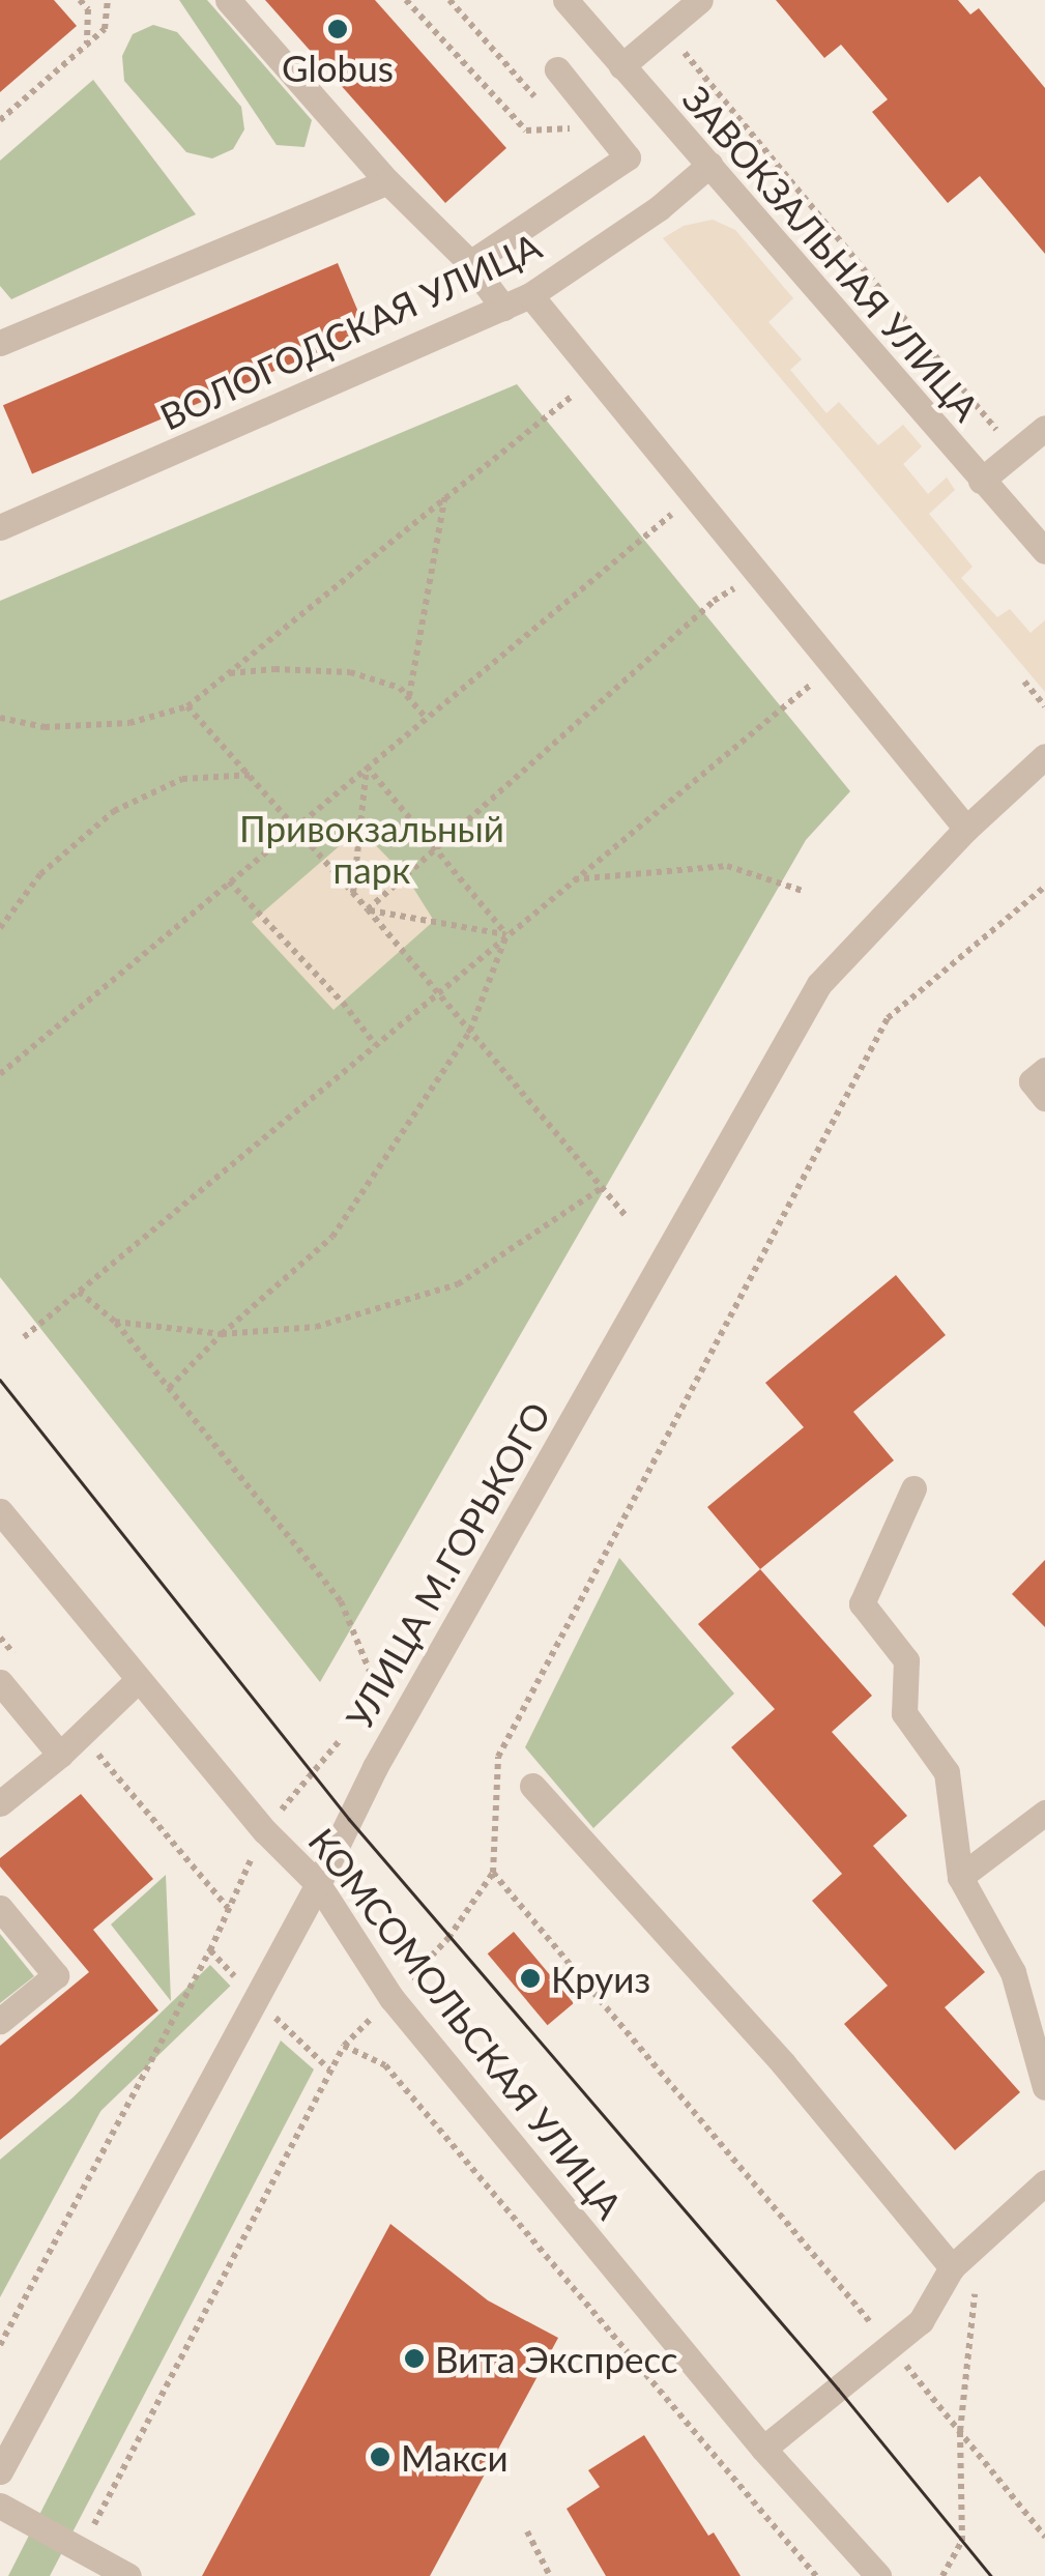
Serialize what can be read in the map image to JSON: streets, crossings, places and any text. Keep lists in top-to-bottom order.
{
  "streets": {
    "street": [
      "ЗАВОКЗАЛЬНАЯ УЛИЦА",
      "ВОЛОГОДСКАЯ УЛИЦА",
      "УЛИЦА М.ГОРЬКОГО",
      "КОМСОМОЛЬСКАЯ УЛИЦА"
    ]
  },
  "crossings": [
    ["ЗАВОКЗАЛЬНАЯ УЛИЦА", "ВОЛОГОДСКАЯ УЛИЦА"],
    ["УЛИЦА М.ГОРЬКОГО", "КОМСОМОЛЬСКАЯ УЛИЦА"]
  ],
  "parks": ["Привокзальный парк"],
  "places": [
    "Globus",
    "Круиз",
    "Вита Экспресс",
    "Макси"
  ]
}
